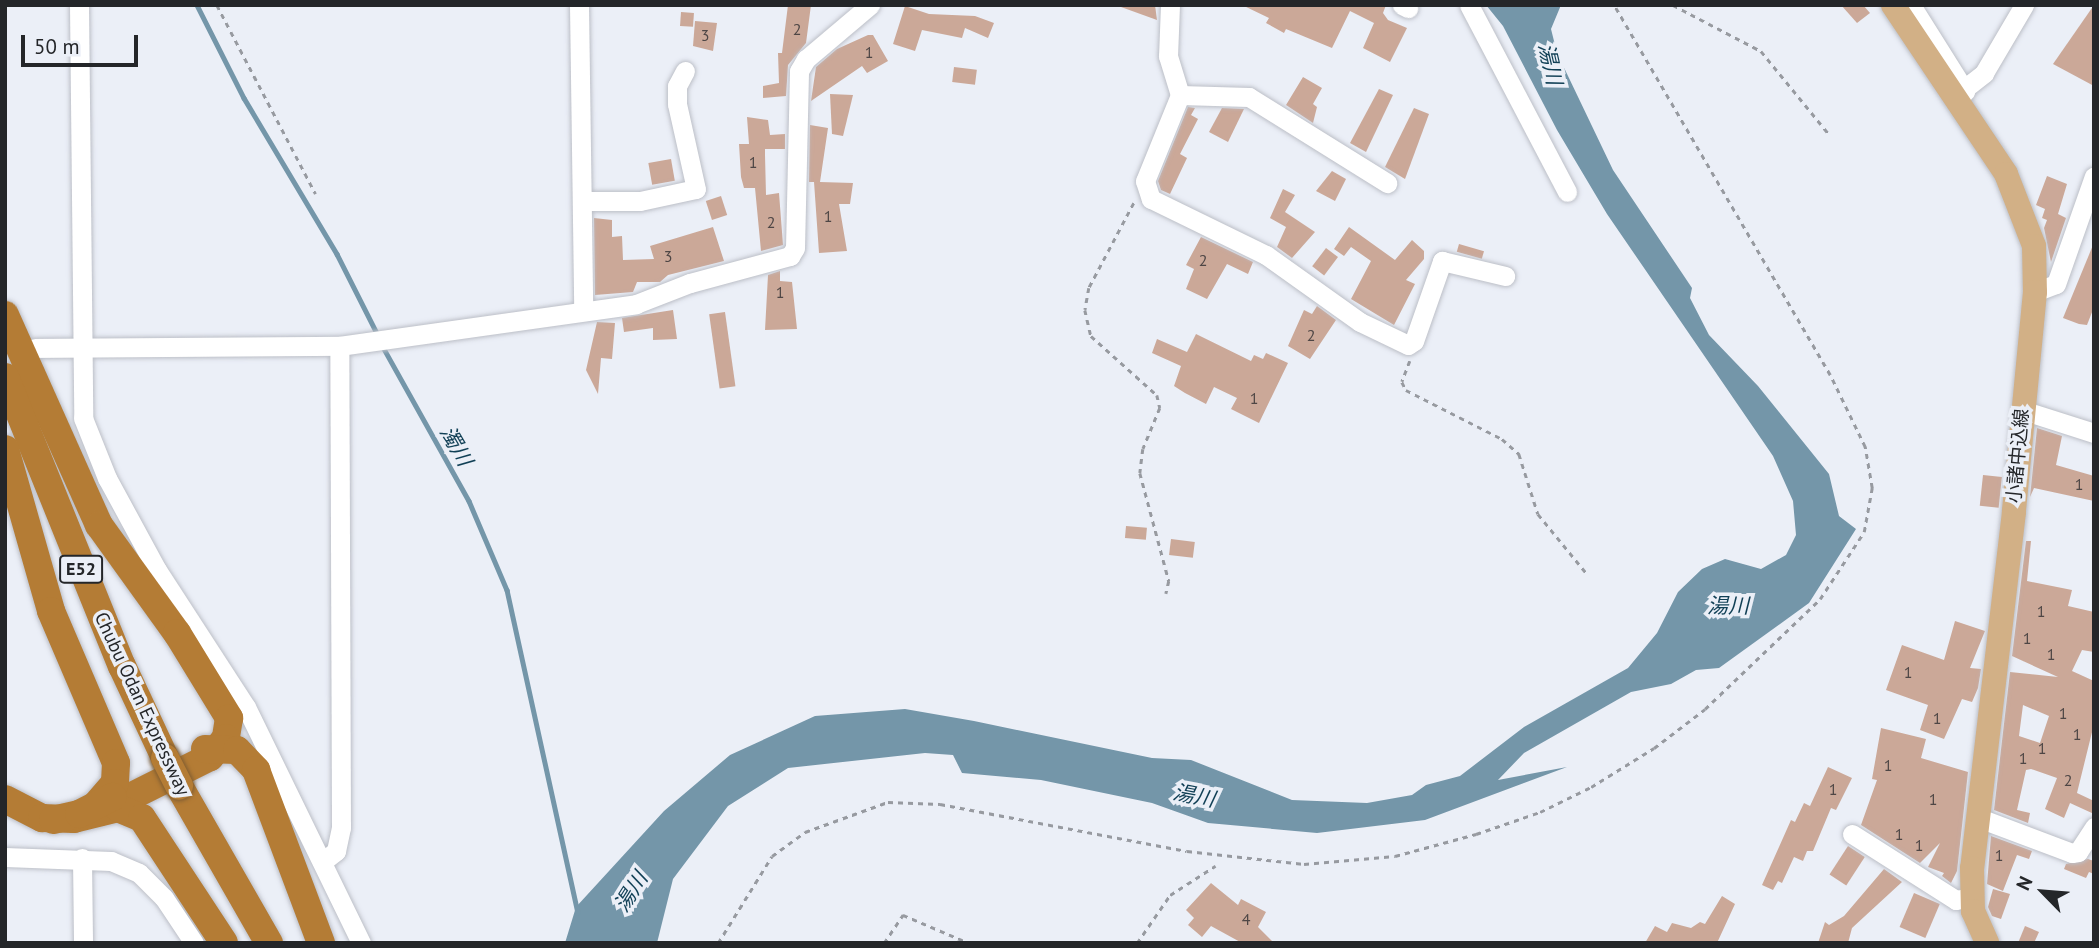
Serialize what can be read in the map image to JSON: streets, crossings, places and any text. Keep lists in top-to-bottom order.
{
  "streets": {
    "highway": ["E52", "Chubu Odan Expressway"],
    "main road": ["小諸中込線"]
  },
  "water": ["湯川", "濁川"],
  "house_numbers": [
    "2",
    "3",
    "1",
    "1",
    "1",
    "2",
    "3",
    "2",
    "1",
    "2",
    "1",
    "1",
    "1",
    "1",
    "1",
    "1",
    "1",
    "1",
    "1",
    "1",
    "1",
    "1",
    "2",
    "1",
    "1",
    "1",
    "1",
    "1",
    "4"
  ],
  "scale_bar": "50 m",
  "north": "top left"
}
